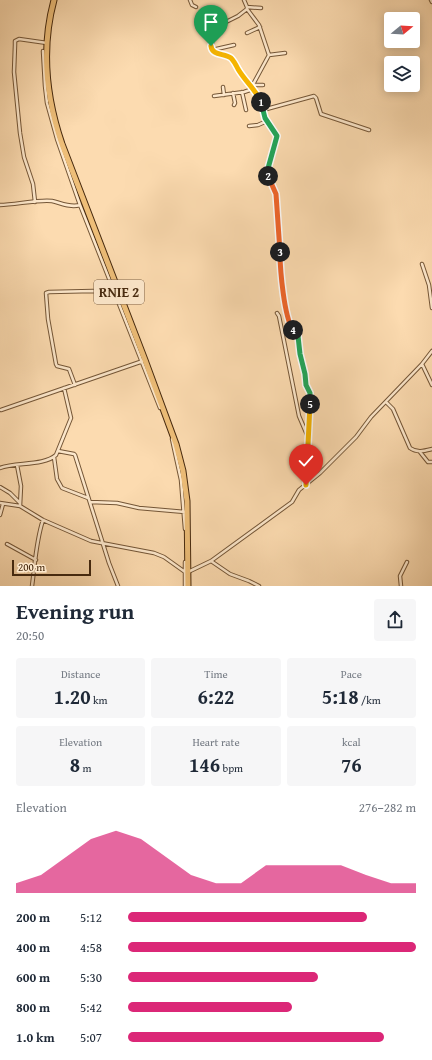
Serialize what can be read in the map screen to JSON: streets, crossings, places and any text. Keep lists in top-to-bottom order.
{
  "streets": {
    "highway": ["RNIE 2"]
  },
  "scale_bar": "200 m",
  "north": "right",
  "page": {
    "pins": [
      "1",
      "2",
      "3",
      "4",
      "5"
    ],
    "scale": "200 m",
    "heading": ["Evening run", "20:50"],
    "stats": [
      ["Distance", "1.20 km"],
      ["Time", "6:22"],
      ["Pace", "5:18 /km"],
      ["Elevation", "8 m"],
      ["Heart rate", "146 bpm"],
      ["kcal", "76"]
    ],
    "chart": ["Elevation", "276–282 m"],
    "list": [
      {
        "name": "200 m",
        "note": "5:12"
      },
      {
        "name": "400 m",
        "note": "4:58"
      },
      {
        "name": "600 m",
        "note": "5:30"
      },
      {
        "name": "800 m",
        "note": "5:42"
      },
      {
        "name": "1.0 km",
        "note": "5:07"
      }
    ]
  }
}
